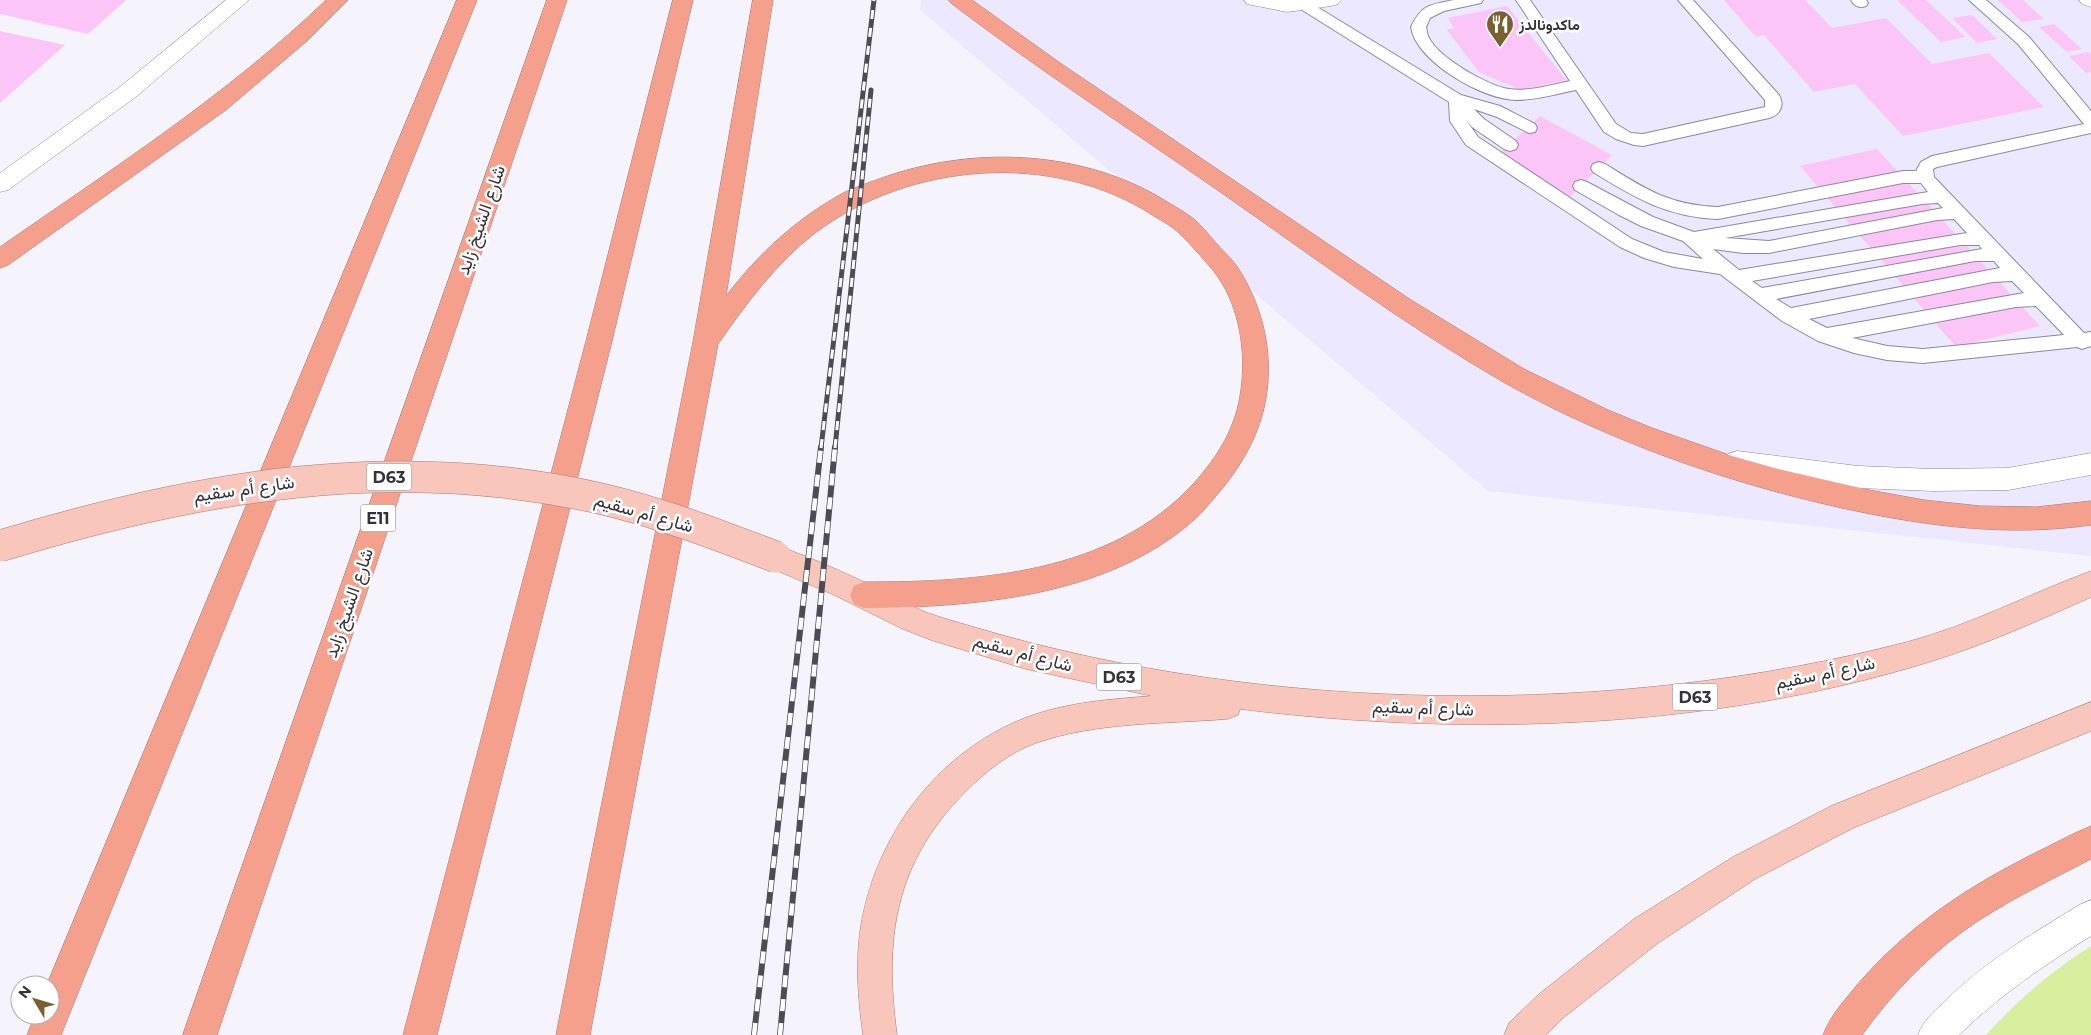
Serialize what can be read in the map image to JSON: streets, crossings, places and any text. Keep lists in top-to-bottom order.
{
  "streets": {
    "highway": ["شارع الشيخ زايد", "E11"],
    "main road": ["D63", "شارع أم سقيم"]
  },
  "places": {
    "restaurant": ["ماكدونالدز"]
  },
  "north": "top left"
}
